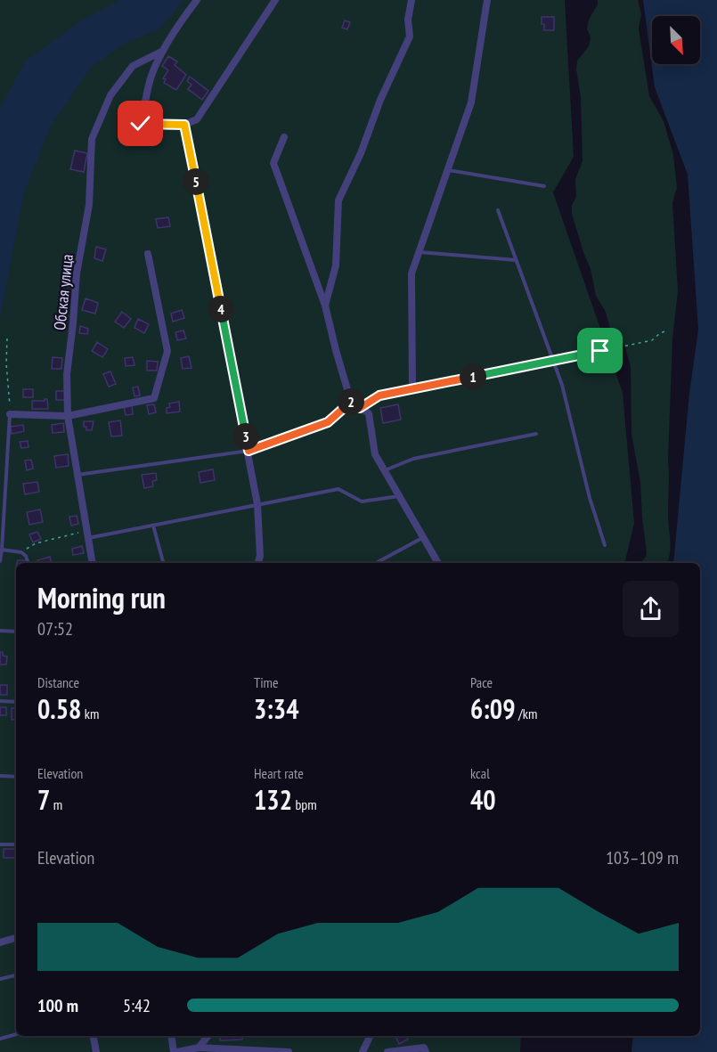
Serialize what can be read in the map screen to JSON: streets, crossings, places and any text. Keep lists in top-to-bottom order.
{
  "streets": {
    "street": ["Обская улица"]
  },
  "north": "bottom right",
  "page": {
    "pins": [
      "5",
      "4",
      "1",
      "2",
      "3"
    ],
    "heading": ["Morning run", "07:52"],
    "stats": [
      ["Distance", "0.58 km"],
      ["Time", "3:34"],
      ["Pace", "6:09 /km"],
      ["Elevation", "7 m"],
      ["Heart rate", "132 bpm"],
      ["kcal", "40"]
    ],
    "chart": ["Elevation", "103–109 m"],
    "list": [
      {
        "name": "100 m",
        "note": "5:42"
      }
    ]
  }
}
